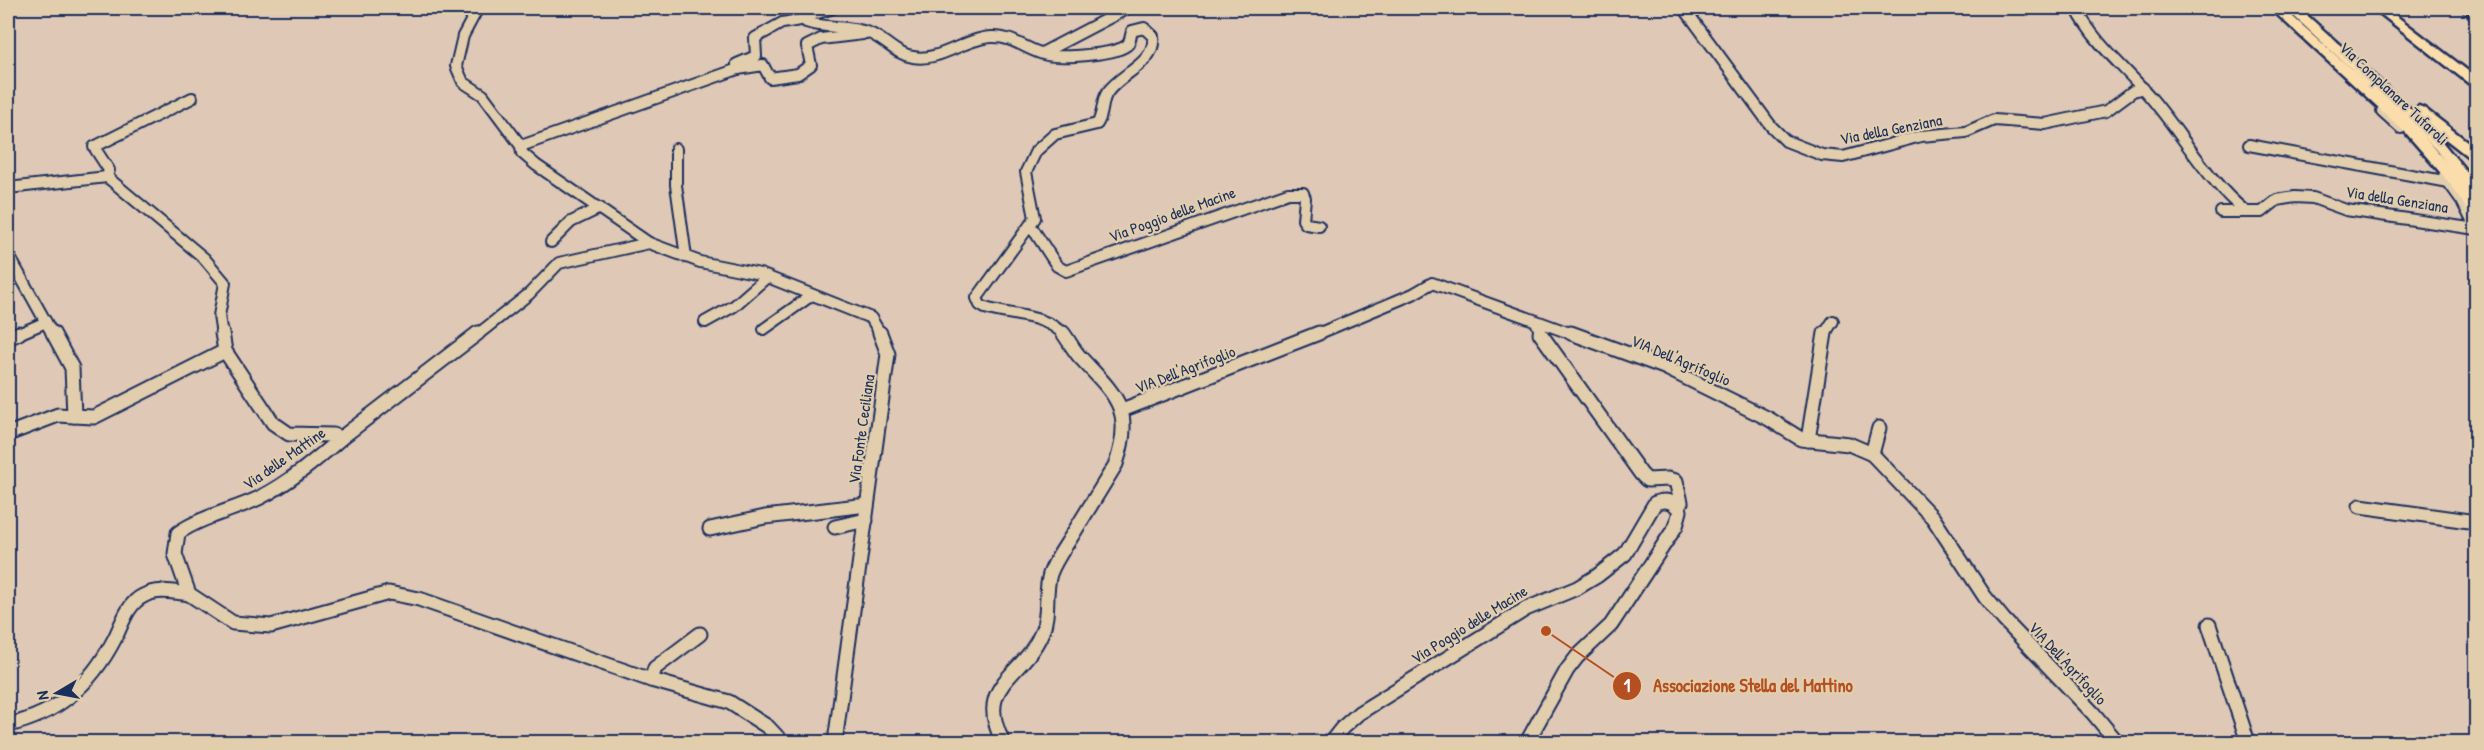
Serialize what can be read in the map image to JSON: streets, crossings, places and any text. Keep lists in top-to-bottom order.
{
  "streets": {
    "main road": ["Via Complanare Tufaroli"],
    "street": [
      "Via della Genziana",
      "Via Poggio delle Macine",
      "VIA Dell'Agrifoglio",
      "Via Fonte Ceciliana",
      "Via delle Mattine"
    ]
  },
  "places": ["Associazione Stella del Mattino"],
  "north": "left"
}
